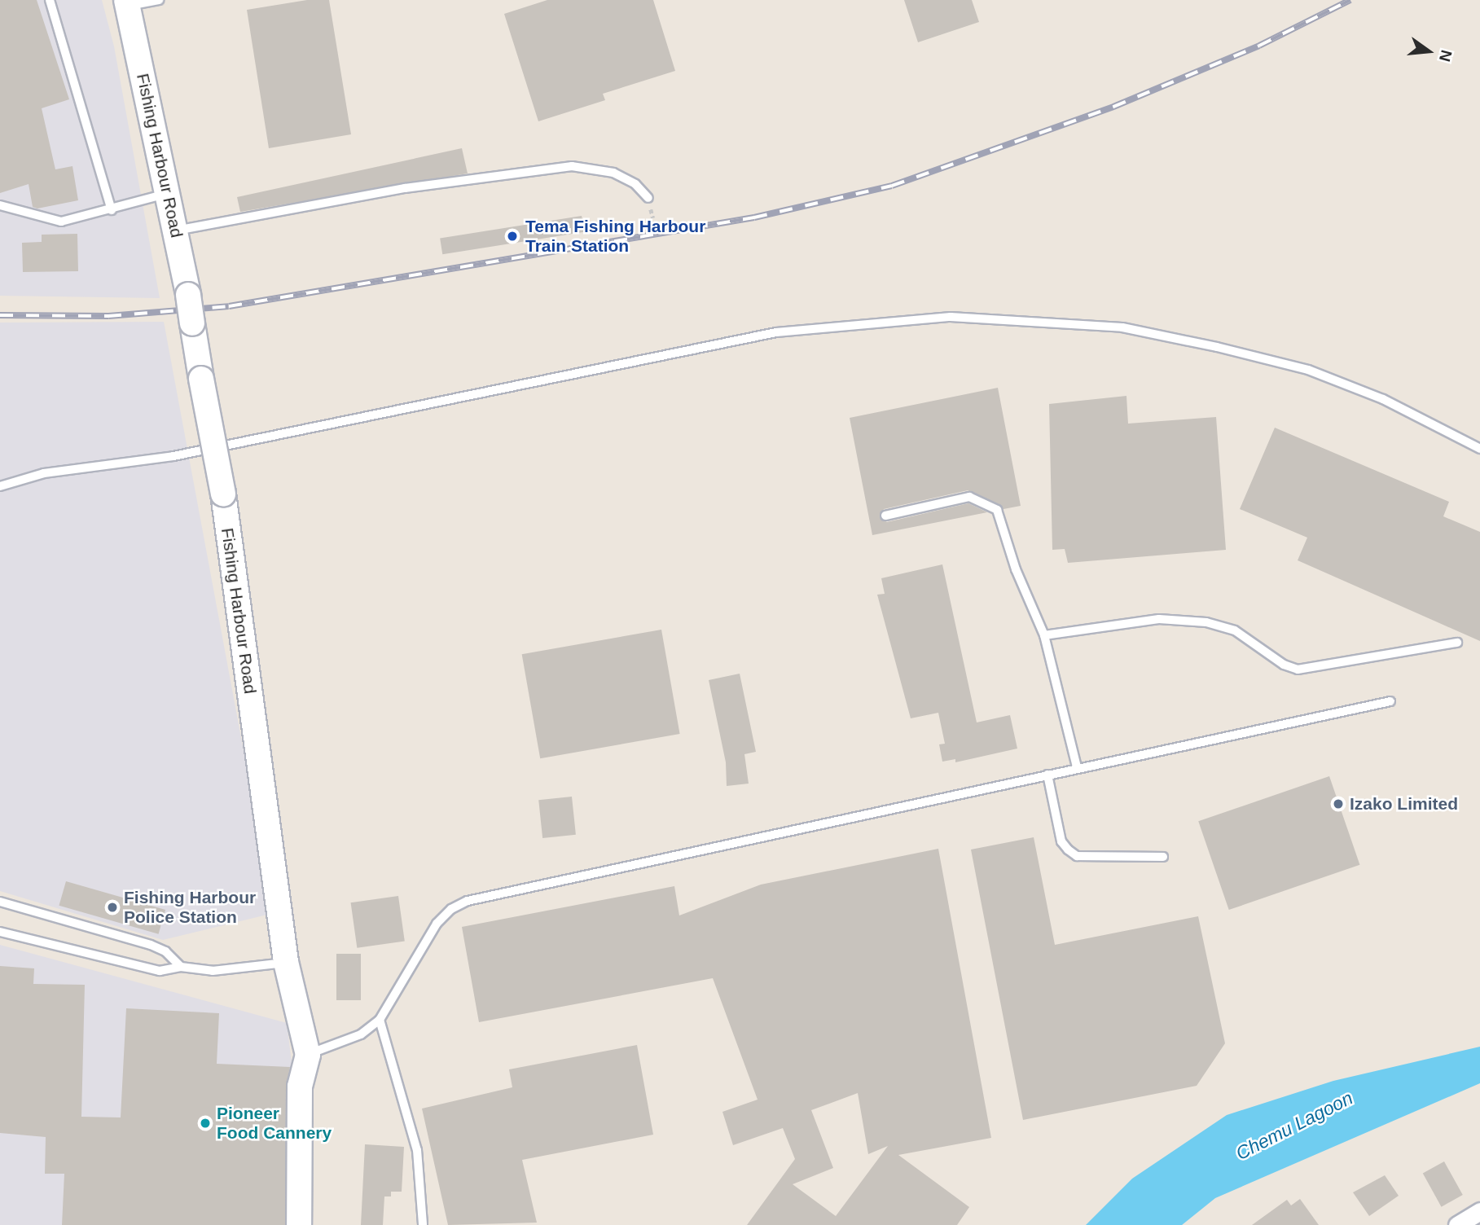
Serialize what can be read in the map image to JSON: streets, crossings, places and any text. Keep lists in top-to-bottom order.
{
  "streets": {
    "street": ["Fishing Harbour Road"]
  },
  "water": ["Chemu Lagoon"],
  "places": [
    "Tema Fishing Harbour Train Station",
    "Izako Limited",
    "Fishing Harbour Police Station",
    "Pioneer Food Cannery"
  ],
  "north": "right"
}
